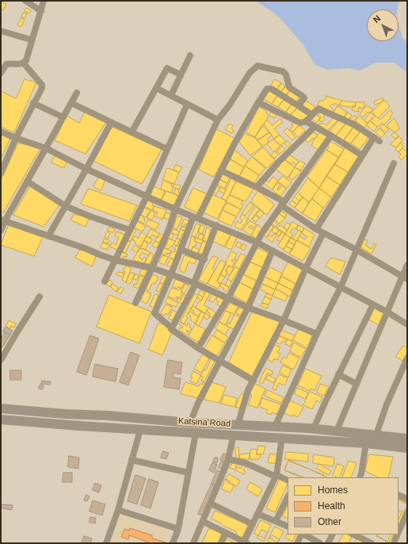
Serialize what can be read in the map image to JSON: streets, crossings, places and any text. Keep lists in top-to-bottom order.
{
  "streets": {
    "highway": ["Katsina Road"]
  },
  "legend": ["Homes", "Health", "Other"],
  "north": "top left"
}
